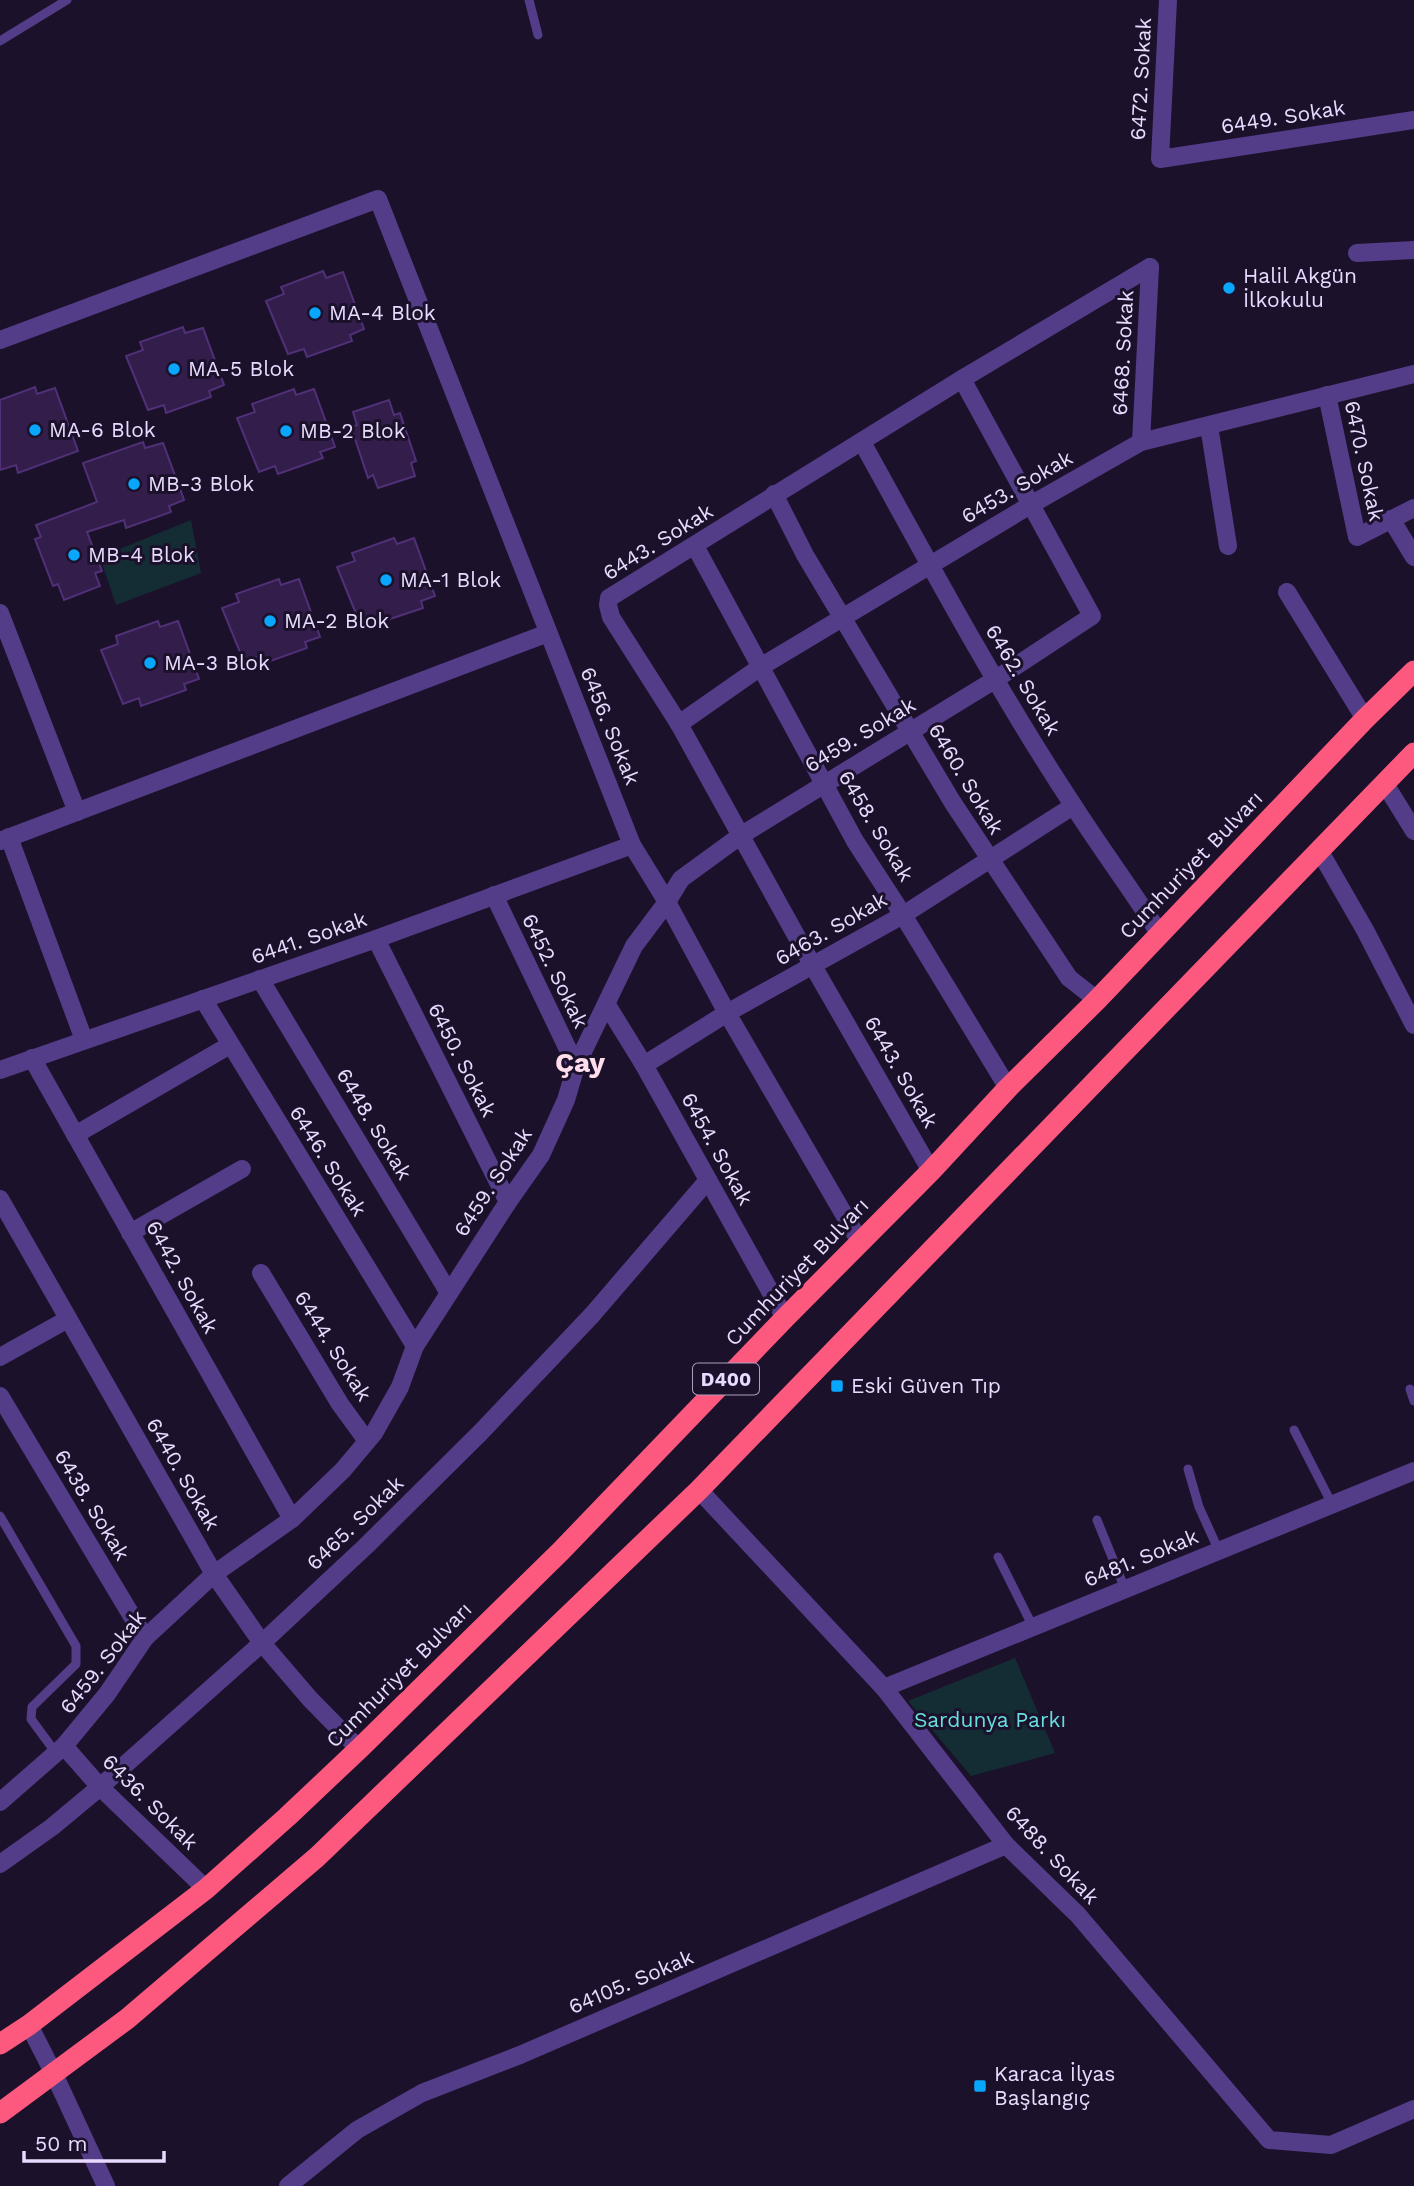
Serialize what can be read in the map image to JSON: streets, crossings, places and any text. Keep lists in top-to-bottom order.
{
  "streets": {
    "highway": ["Cumhuriyet Bulvarı", "D400"],
    "street": [
      "6472. Sokak",
      "6449. Sokak",
      "6468. Sokak",
      "6470. Sokak",
      "6453. Sokak",
      "6443. Sokak",
      "6462. Sokak",
      "6456. Sokak",
      "6459. Sokak",
      "6460. Sokak",
      "6458. Sokak",
      "6463. Sokak",
      "6441. Sokak",
      "6452. Sokak",
      "6450. Sokak",
      "6448. Sokak",
      "6454. Sokak",
      "6446. Sokak",
      "6442. Sokak",
      "6444. Sokak",
      "6440. Sokak",
      "6438. Sokak",
      "6465. Sokak",
      "6481. Sokak",
      "6436. Sokak",
      "6488. Sokak",
      "64105. Sokak"
    ]
  },
  "crossings": [
    ["6472. Sokak", "6449. Sokak"],
    ["6468. Sokak", "6453. Sokak"],
    ["6468. Sokak", "6443. Sokak"],
    ["6470. Sokak", "6453. Sokak"],
    ["6453. Sokak", "6443. Sokak"],
    ["6453. Sokak", "6462. Sokak"],
    ["6453. Sokak", "6459. Sokak"],
    ["6453. Sokak", "6460. Sokak"],
    ["6453. Sokak", "6458. Sokak"],
    ["6443. Sokak", "6462. Sokak"],
    ["6443. Sokak", "6459. Sokak"],
    ["6443. Sokak", "6460. Sokak"],
    ["6443. Sokak", "6458. Sokak"],
    ["6443. Sokak", "Cumhuriyet Bulvarı"],
    ["6443. Sokak", "6463. Sokak"],
    ["6462. Sokak", "6459. Sokak"],
    ["6462. Sokak", "Cumhuriyet Bulvarı"],
    ["6462. Sokak", "6463. Sokak"],
    ["6456. Sokak", "6459. Sokak"],
    ["6456. Sokak", "Cumhuriyet Bulvarı"],
    ["6456. Sokak", "6463. Sokak"],
    ["6456. Sokak", "6441. Sokak"],
    ["6459. Sokak", "6460. Sokak"],
    ["6459. Sokak", "6458. Sokak"],
    ["6459. Sokak", "6452. Sokak"],
    ["6459. Sokak", "6450. Sokak"],
    ["6459. Sokak", "6448. Sokak"],
    ["6459. Sokak", "6454. Sokak"],
    ["6459. Sokak", "6446. Sokak"],
    ["6459. Sokak", "6442. Sokak"],
    ["6459. Sokak", "6444. Sokak"],
    ["6459. Sokak", "6440. Sokak"],
    ["6459. Sokak", "6438. Sokak"],
    ["6459. Sokak", "6436. Sokak"],
    ["6460. Sokak", "Cumhuriyet Bulvarı"],
    ["6460. Sokak", "6463. Sokak"],
    ["6458. Sokak", "Cumhuriyet Bulvarı"],
    ["6458. Sokak", "6463. Sokak"],
    ["Cumhuriyet Bulvarı", "6454. Sokak"],
    ["Cumhuriyet Bulvarı", "6440. Sokak"],
    ["Cumhuriyet Bulvarı", "6436. Sokak"],
    ["6463. Sokak", "6454. Sokak"],
    ["6441. Sokak", "6452. Sokak"],
    ["6441. Sokak", "6450. Sokak"],
    ["6441. Sokak", "6448. Sokak"],
    ["6441. Sokak", "6446. Sokak"],
    ["6441. Sokak", "6442. Sokak"],
    ["6454. Sokak", "6465. Sokak"],
    ["D400", "6488. Sokak"],
    ["6440. Sokak", "6465. Sokak"],
    ["6465. Sokak", "6436. Sokak"],
    ["6481. Sokak", "6488. Sokak"],
    ["6488. Sokak", "64105. Sokak"]
  ],
  "districts": ["Çay"],
  "parks": ["Sardunya Parkı"],
  "places": {
    "other": [
      "Halil Akgün İlkokulu",
      "MA-4 Blok",
      "MA-5 Blok",
      "MA-6 Blok",
      "MB-2 Blok",
      "MB-3 Blok",
      "MB-4 Blok",
      "MA-1 Blok",
      "MA-2 Blok",
      "MA-3 Blok"
    ],
    "transit": ["Eski Güven Tıp", "Karaca İlyas Başlangıç"]
  },
  "scale_bar": "50 m"
}
